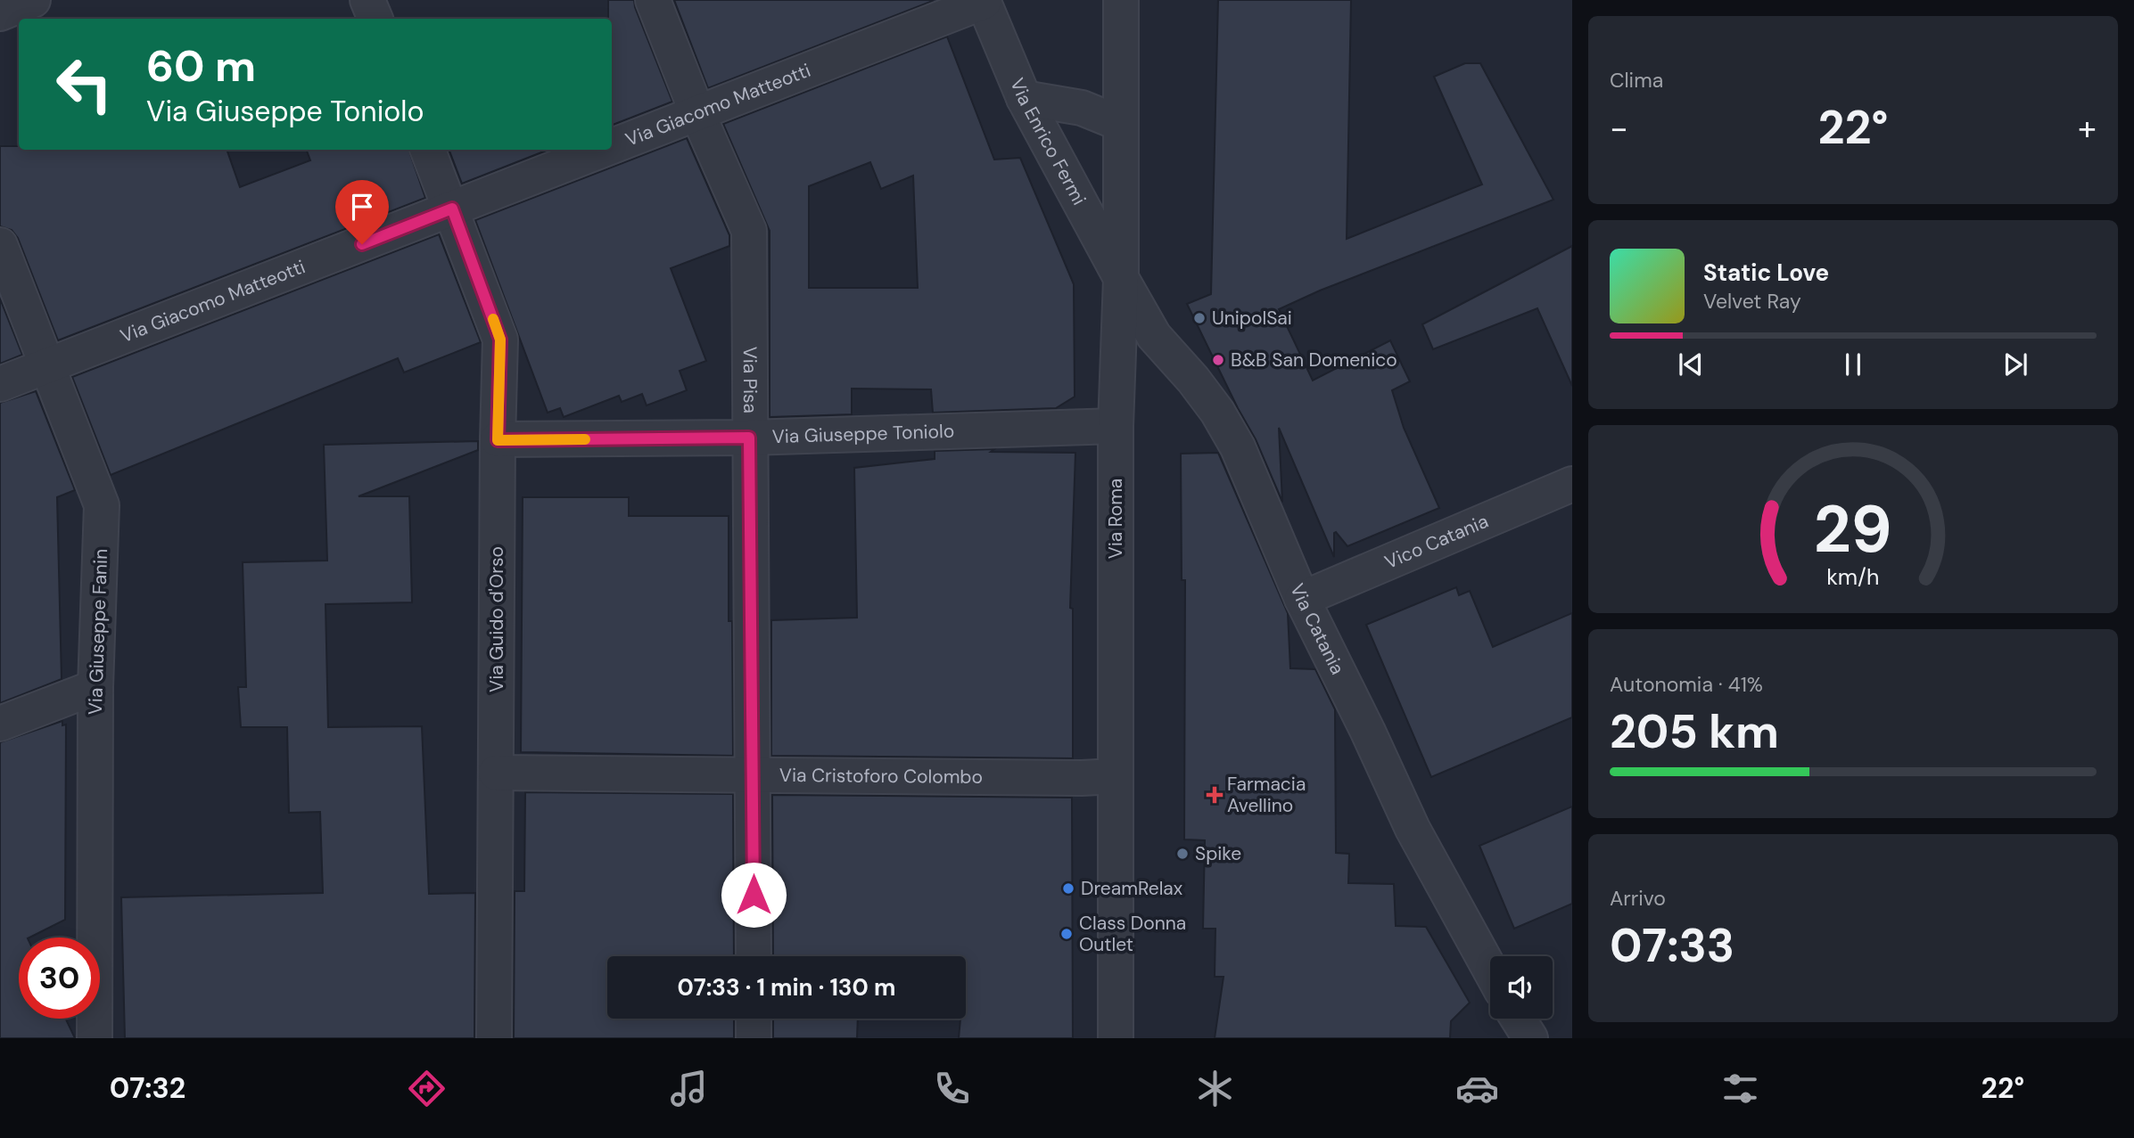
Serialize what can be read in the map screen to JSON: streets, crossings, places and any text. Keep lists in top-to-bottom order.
{
  "streets": {
    "street": [
      "Via Giacomo Matteotti",
      "Via Enrico Fermi",
      "Via Pisa",
      "Via Giuseppe Toniolo",
      "Via Roma",
      "Vico Catania",
      "Via Guido d'Orso",
      "Via Catania",
      "Via Giuseppe Fanin",
      "Via Cristoforo Colombo"
    ]
  },
  "crossings": [
    ["Via Giacomo Matteotti", "Via Enrico Fermi"],
    ["Via Giacomo Matteotti", "Via Pisa"],
    ["Via Giacomo Matteotti", "Via Guido d'Orso"],
    ["Via Giacomo Matteotti", "Via Giuseppe Fanin"],
    ["Via Enrico Fermi", "Via Roma"],
    ["Via Enrico Fermi", "Via Catania"],
    ["Via Pisa", "Via Giuseppe Toniolo"],
    ["Via Pisa", "Via Cristoforo Colombo"],
    ["Via Giuseppe Toniolo", "Via Roma"],
    ["Via Giuseppe Toniolo", "Via Guido d'Orso"],
    ["Via Roma", "Via Catania"],
    ["Via Roma", "Via Cristoforo Colombo"],
    ["Vico Catania", "Via Catania"],
    ["Via Guido d'Orso", "Via Cristoforo Colombo"]
  ],
  "places": {
    "other": [
      "UnipolSai",
      "B&B San Domenico",
      "Spike",
      "DreamRelax",
      "Class Donna Outlet"
    ],
    "health": ["Farmacia Avellino"]
  },
  "page": {
    "tile": [
      "Clima",
      ["Autonomia · 41%", "205 km"],
      ["Arrivo", "07:33"]
    ],
    "turn": ["60 m", "Via Giuseppe Toniolo"],
    "heat": ["−", "22°", "+"],
    "song": ["Static Love", "Velvet Ray"],
    "limit": "30",
    "trip": "07:33 · 1 min · 130 m",
    "tabs": ["07:32", "22°"],
    "gauge": ["29", "km/h"]
  }
}
